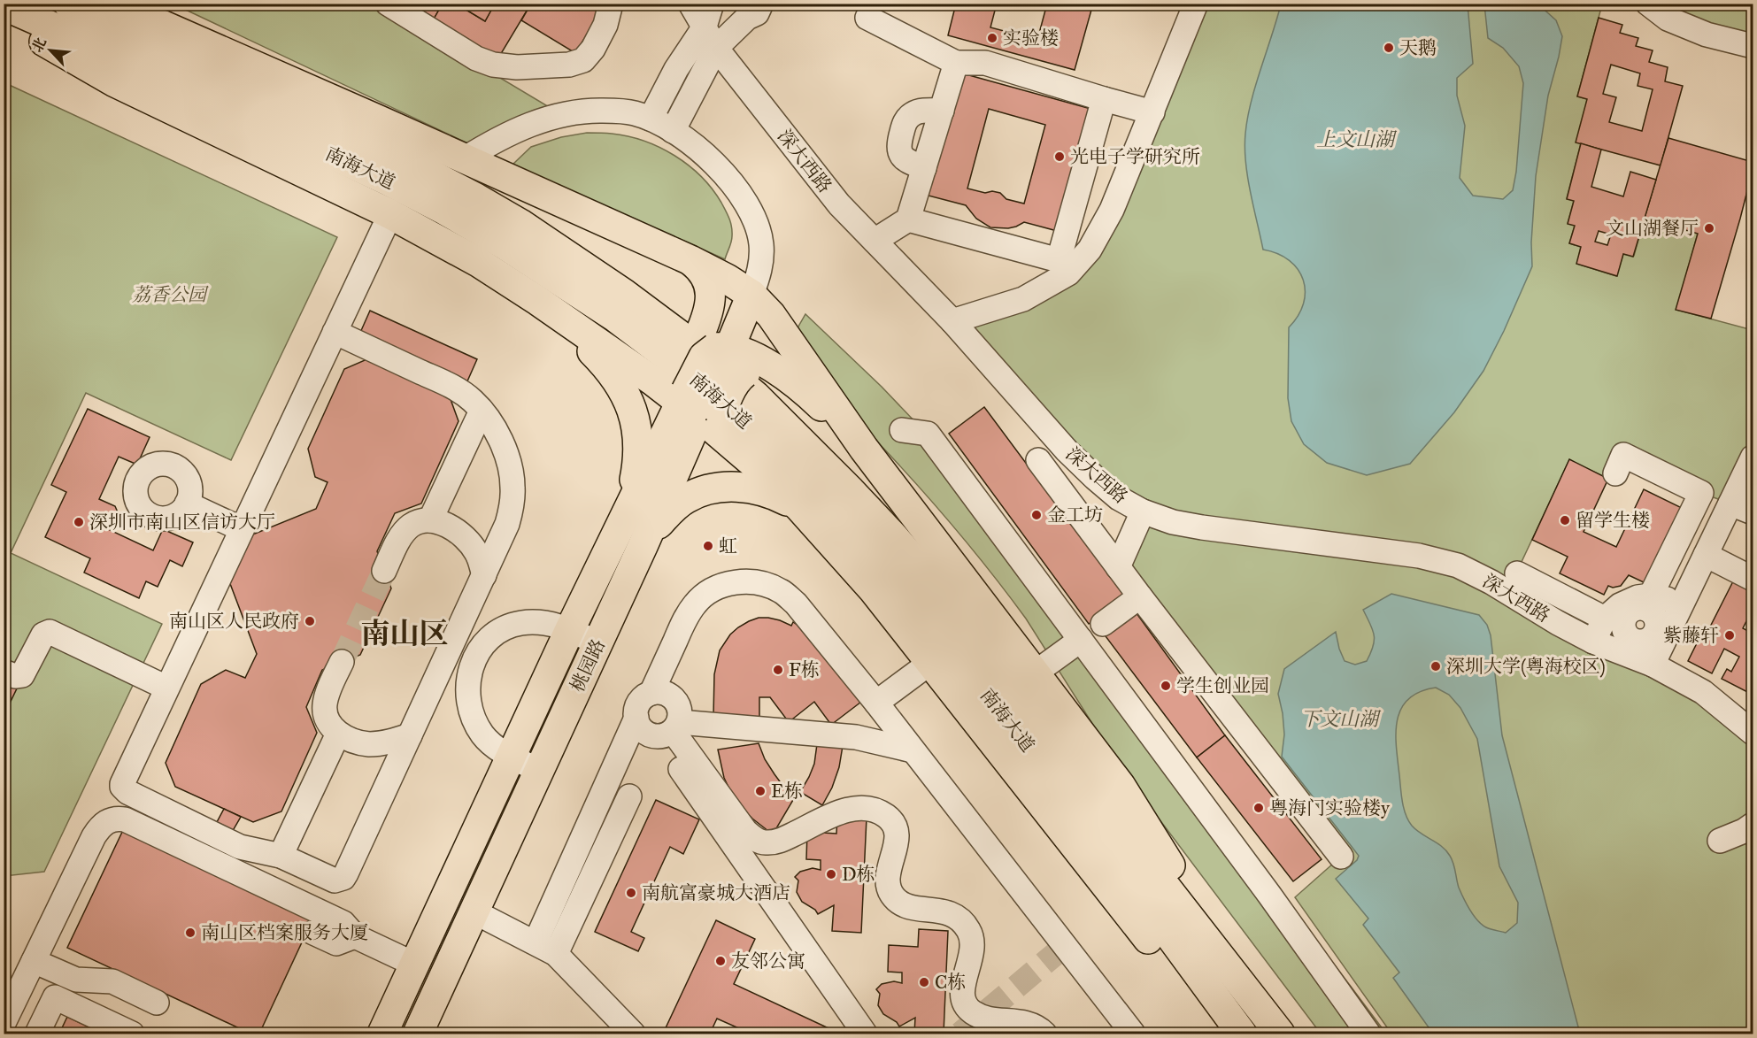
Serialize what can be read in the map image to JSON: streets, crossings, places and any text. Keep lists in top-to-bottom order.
{
  "streets": {
    "main road": ["南海大道", "桃园路"],
    "street": ["深大西路"]
  },
  "districts": ["南山区"],
  "water": ["上文山湖", "下文山湖"],
  "parks": ["荔香公园"],
  "places": [
    "实验楼",
    "天鹅",
    "光电子学研究所",
    "文山湖餐厅",
    "金工坊",
    "留学生楼",
    "深圳市南山区信访大厅",
    "虹",
    "南山区人民政府",
    "紫藤轩",
    "深圳大学(粤海校区)",
    "F栋",
    "学生创业园",
    "E栋",
    "粤海门实验楼y",
    "D栋",
    "南航富豪城大酒店",
    "南山区档案服务大厦",
    "友邻公寓",
    "C栋"
  ],
  "north": "top left"
}
